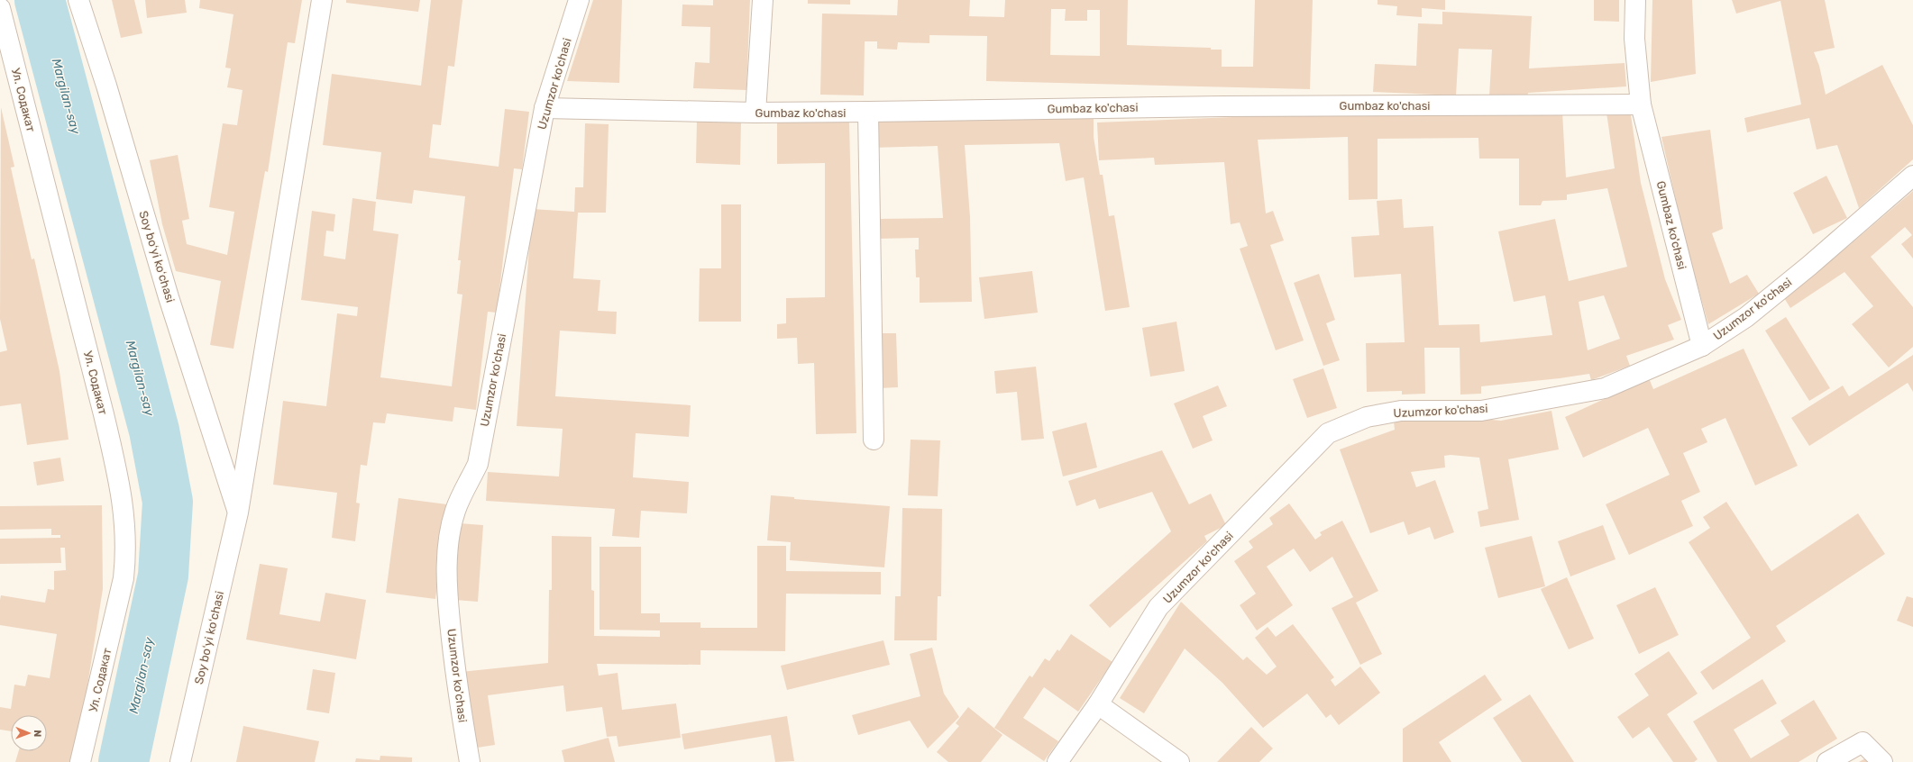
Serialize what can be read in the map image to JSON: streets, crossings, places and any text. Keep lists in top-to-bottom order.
{
  "streets": {
    "street": [
      "Uzumzor ko'chasi",
      "Ул. Содакат",
      "Gumbaz ko'chasi",
      "Soy boʻyi koʻchasi"
    ]
  },
  "crossings": [
    ["Uzumzor ko'chasi", "Gumbaz ko'chasi"]
  ],
  "water": ["Margilan-say"],
  "north": "right"
}
